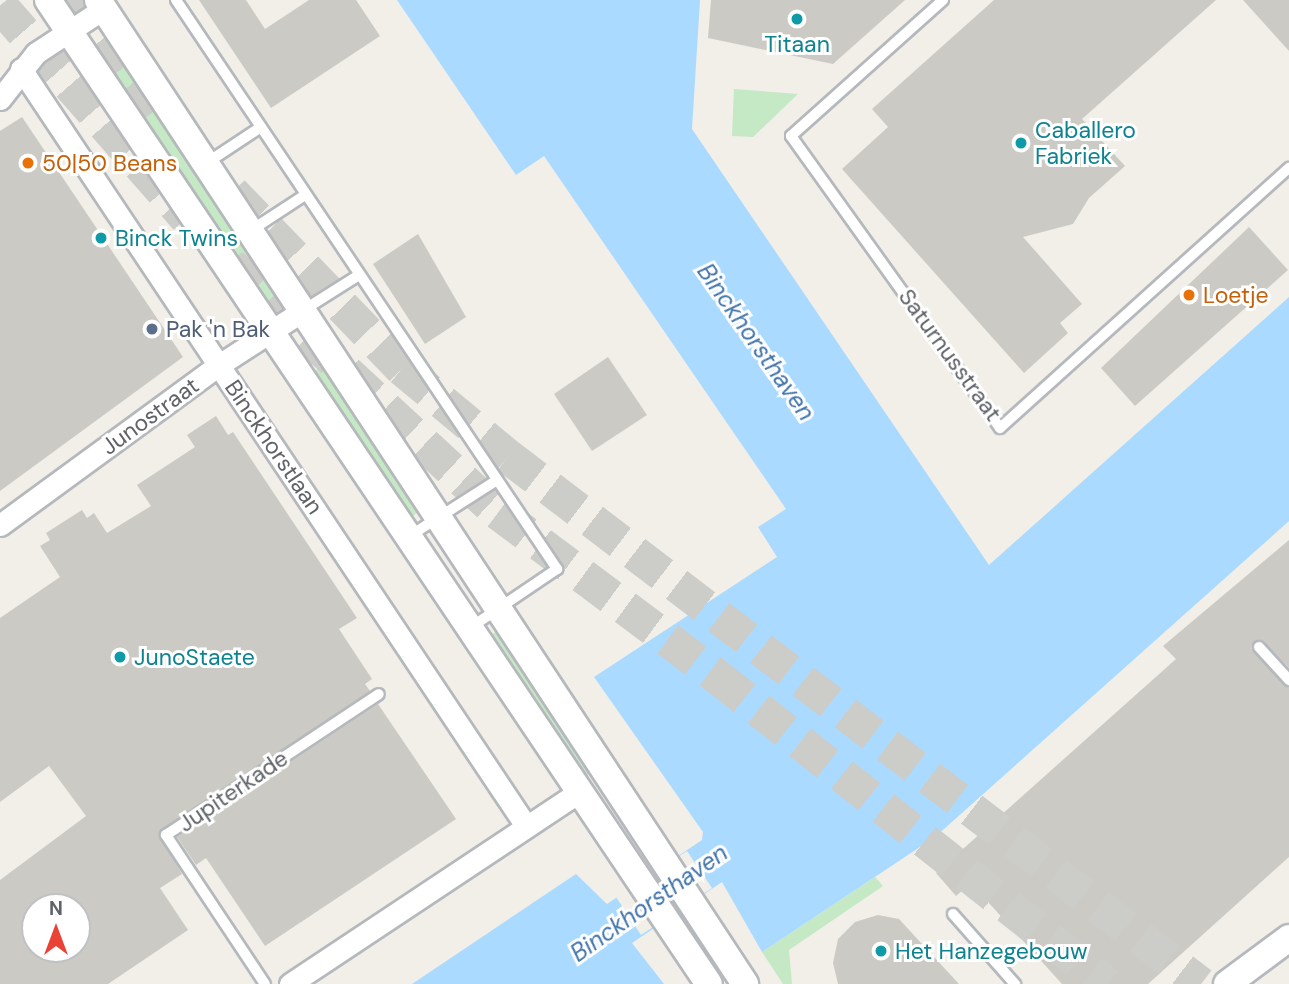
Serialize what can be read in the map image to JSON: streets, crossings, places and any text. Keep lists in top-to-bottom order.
{
  "streets": {
    "street": ["Junostraat", "Binckhorstlaan"],
    "lane": ["Saturnusstraat", "Jupiterkade"]
  },
  "crossings": [
    ["Junostraat", "Binckhorstlaan"]
  ],
  "water": ["Binckhorsthaven"],
  "places": [
    "Titaan",
    "Caballero Fabriek",
    "50|50 Beans",
    "Binck Twins",
    "Loetje",
    "Pak 'n Bak",
    "JunoStaete",
    "Het Hanzegebouw"
  ],
  "north": "top"
}
